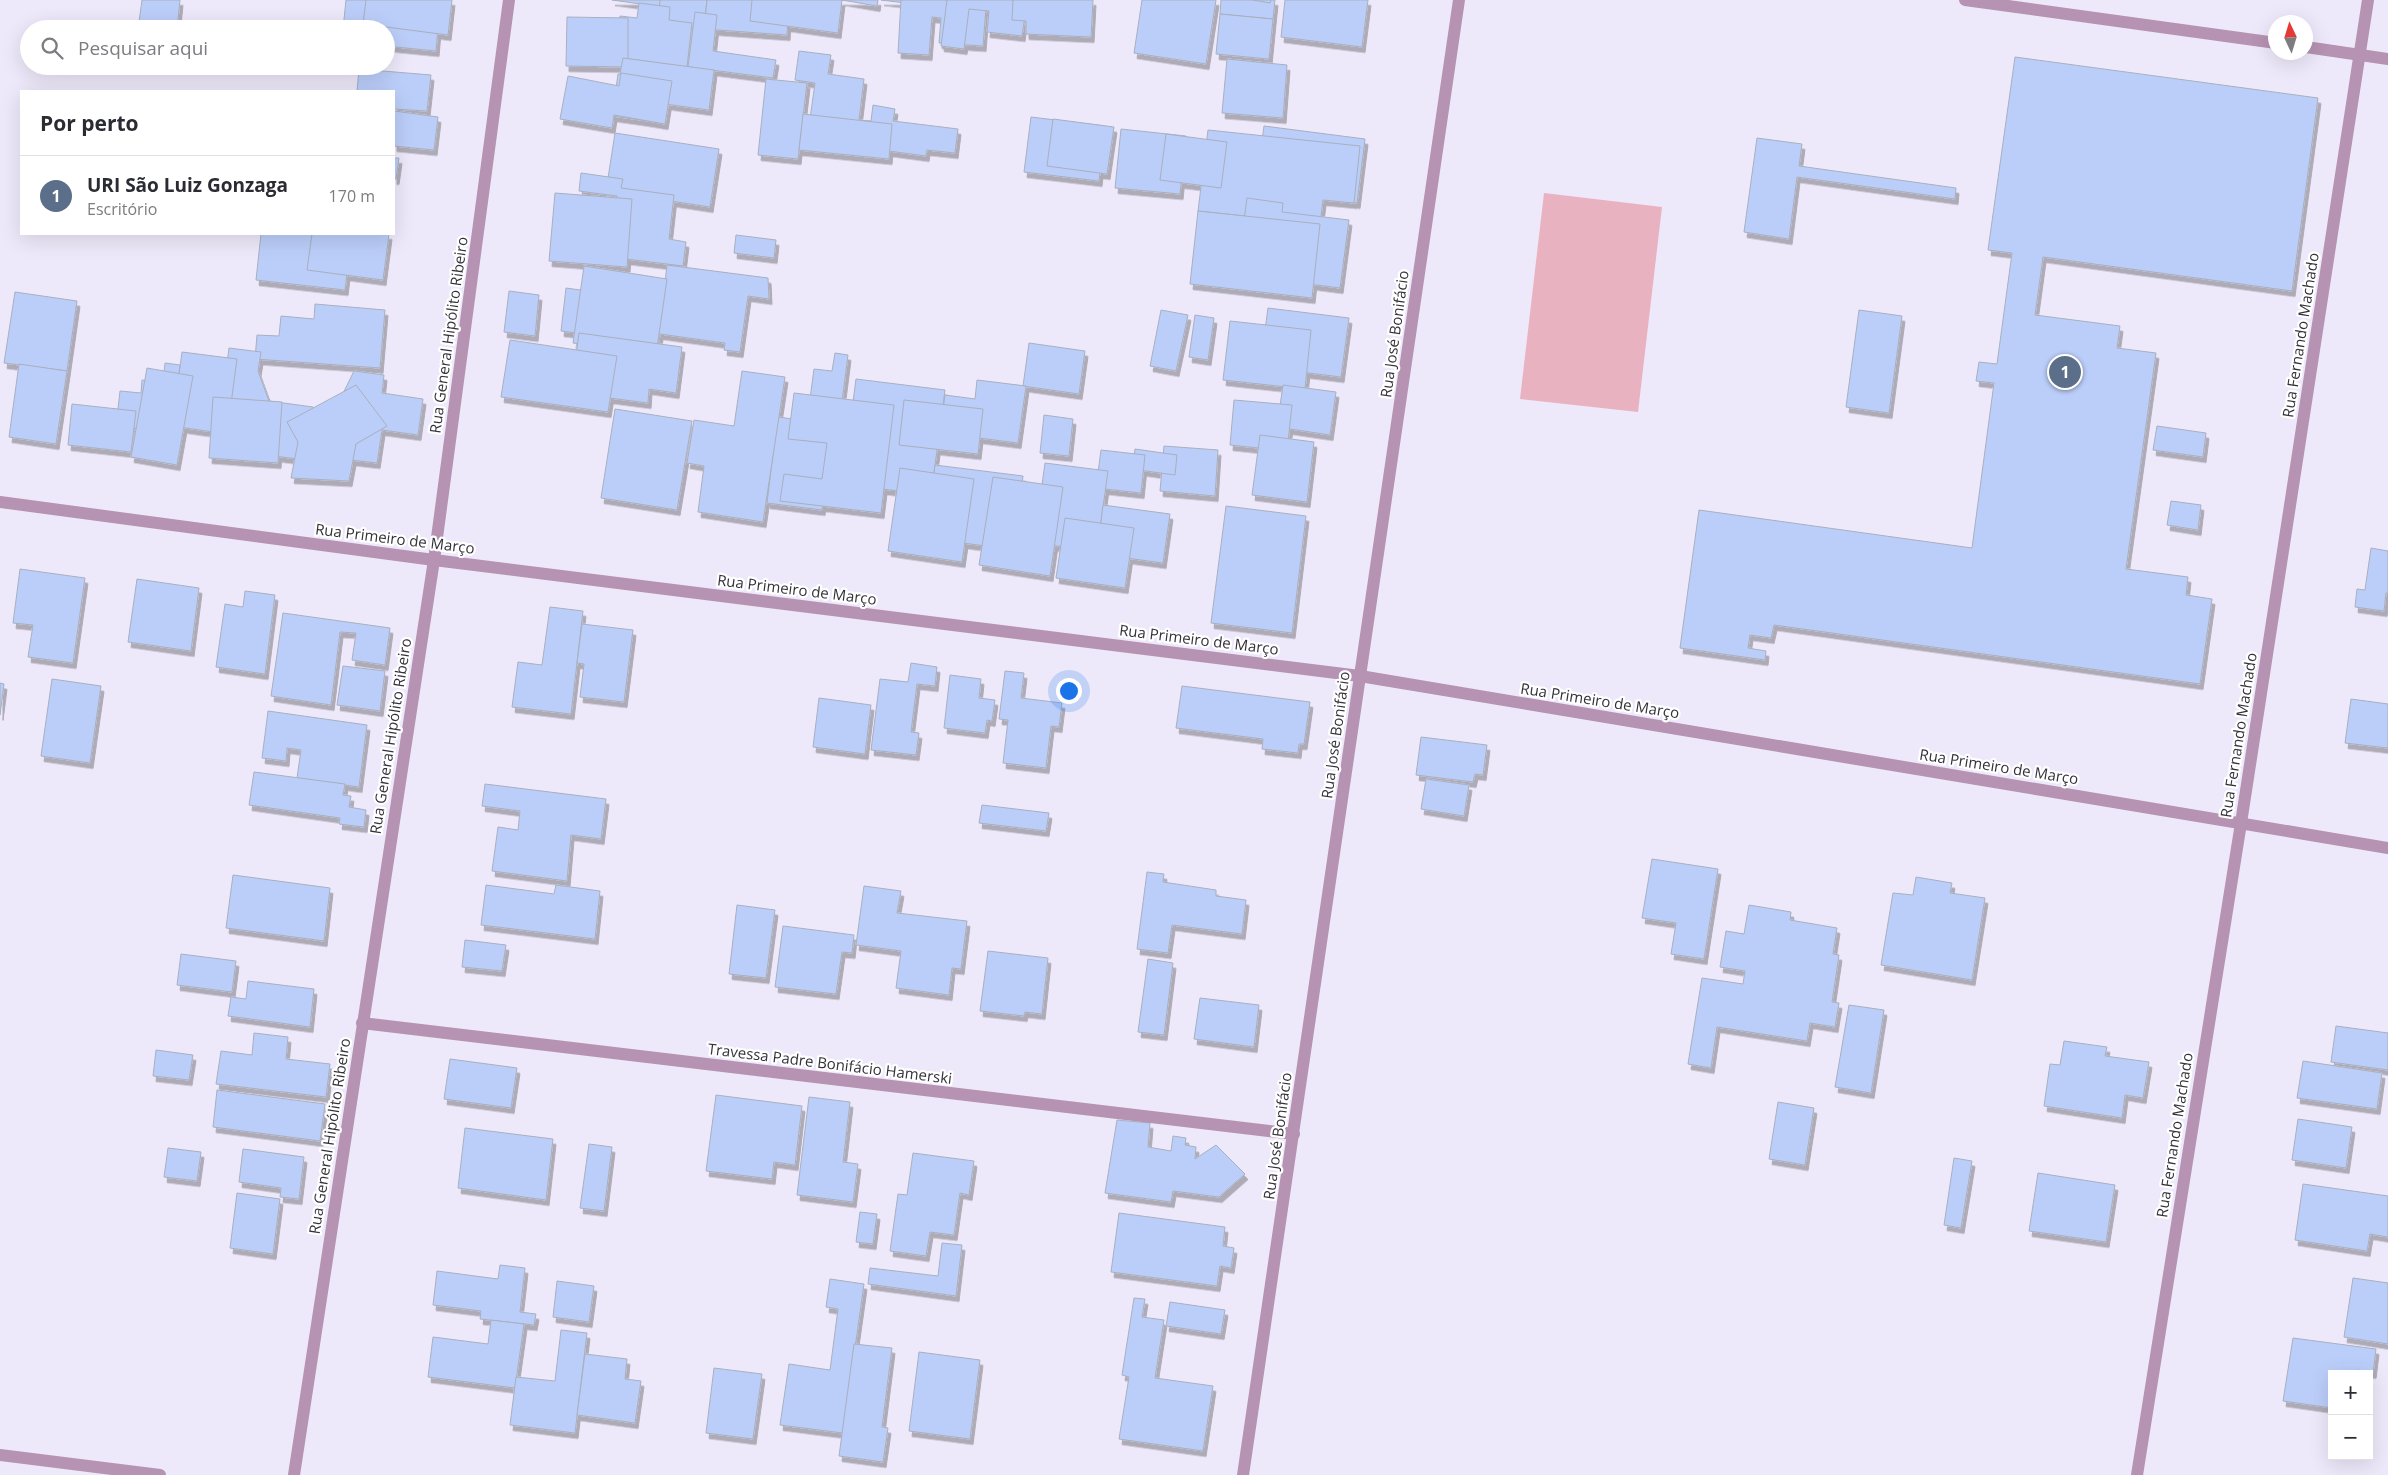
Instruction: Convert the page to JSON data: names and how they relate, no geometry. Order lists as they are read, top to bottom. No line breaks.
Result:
{"streets":{"street":["Rua José Bonifácio","Rua General Hipólito Ribeiro","Rua Fernando Machado","Rua Primeiro de Março","Travessa Padre Bonifácio Hamerski"]},"crossings":[["Rua José Bonifácio","Rua Primeiro de Março"],["Rua José Bonifácio","Travessa Padre Bonifácio Hamerski"],["Rua General Hipólito Ribeiro","Rua Primeiro de Março"],["Rua General Hipólito Ribeiro","Travessa Padre Bonifácio Hamerski"],["Rua Fernando Machado","Rua Primeiro de Março"]],"north":"top","page":{"search":"Pesquisar aqui","heading":"Por perto","list":[{"mark":"1","name":"URI São Luiz Gonzaga","note":"Escritório","value":"170 m"}],"pins":"1","map_buttons":["+","−"]}}
